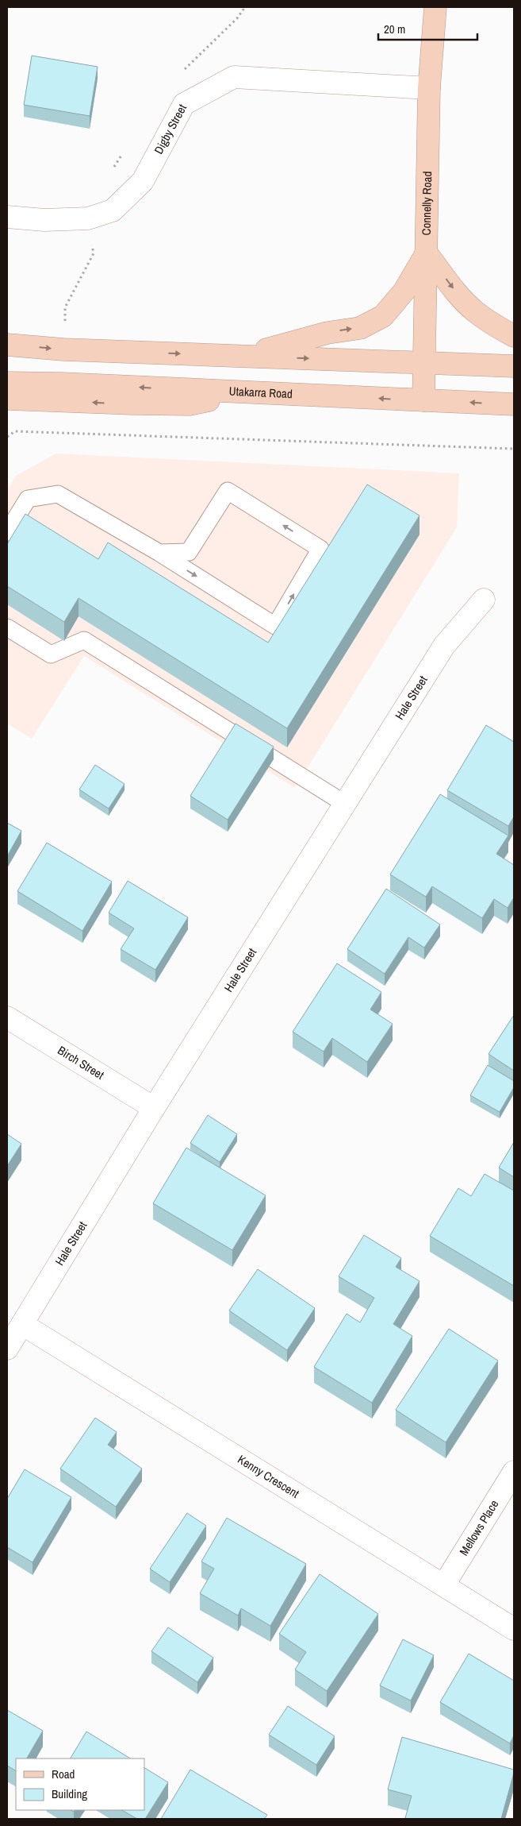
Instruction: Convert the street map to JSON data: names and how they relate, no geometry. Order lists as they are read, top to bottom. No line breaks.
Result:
{"streets":{"main road":["Connelly Road","Utakarra Road"],"street":["Digby Street","Hale Street","Birch Street","Kenny Crescent","Mellows Place"]},"crossings":[["Digby Street","Connelly Road"],["Connelly Road","Utakarra Road"],["Hale Street","Birch Street"],["Hale Street","Kenny Crescent"],["Kenny Crescent","Mellows Place"]],"legend":["Road","Building"],"scale_bar":"20 m"}
